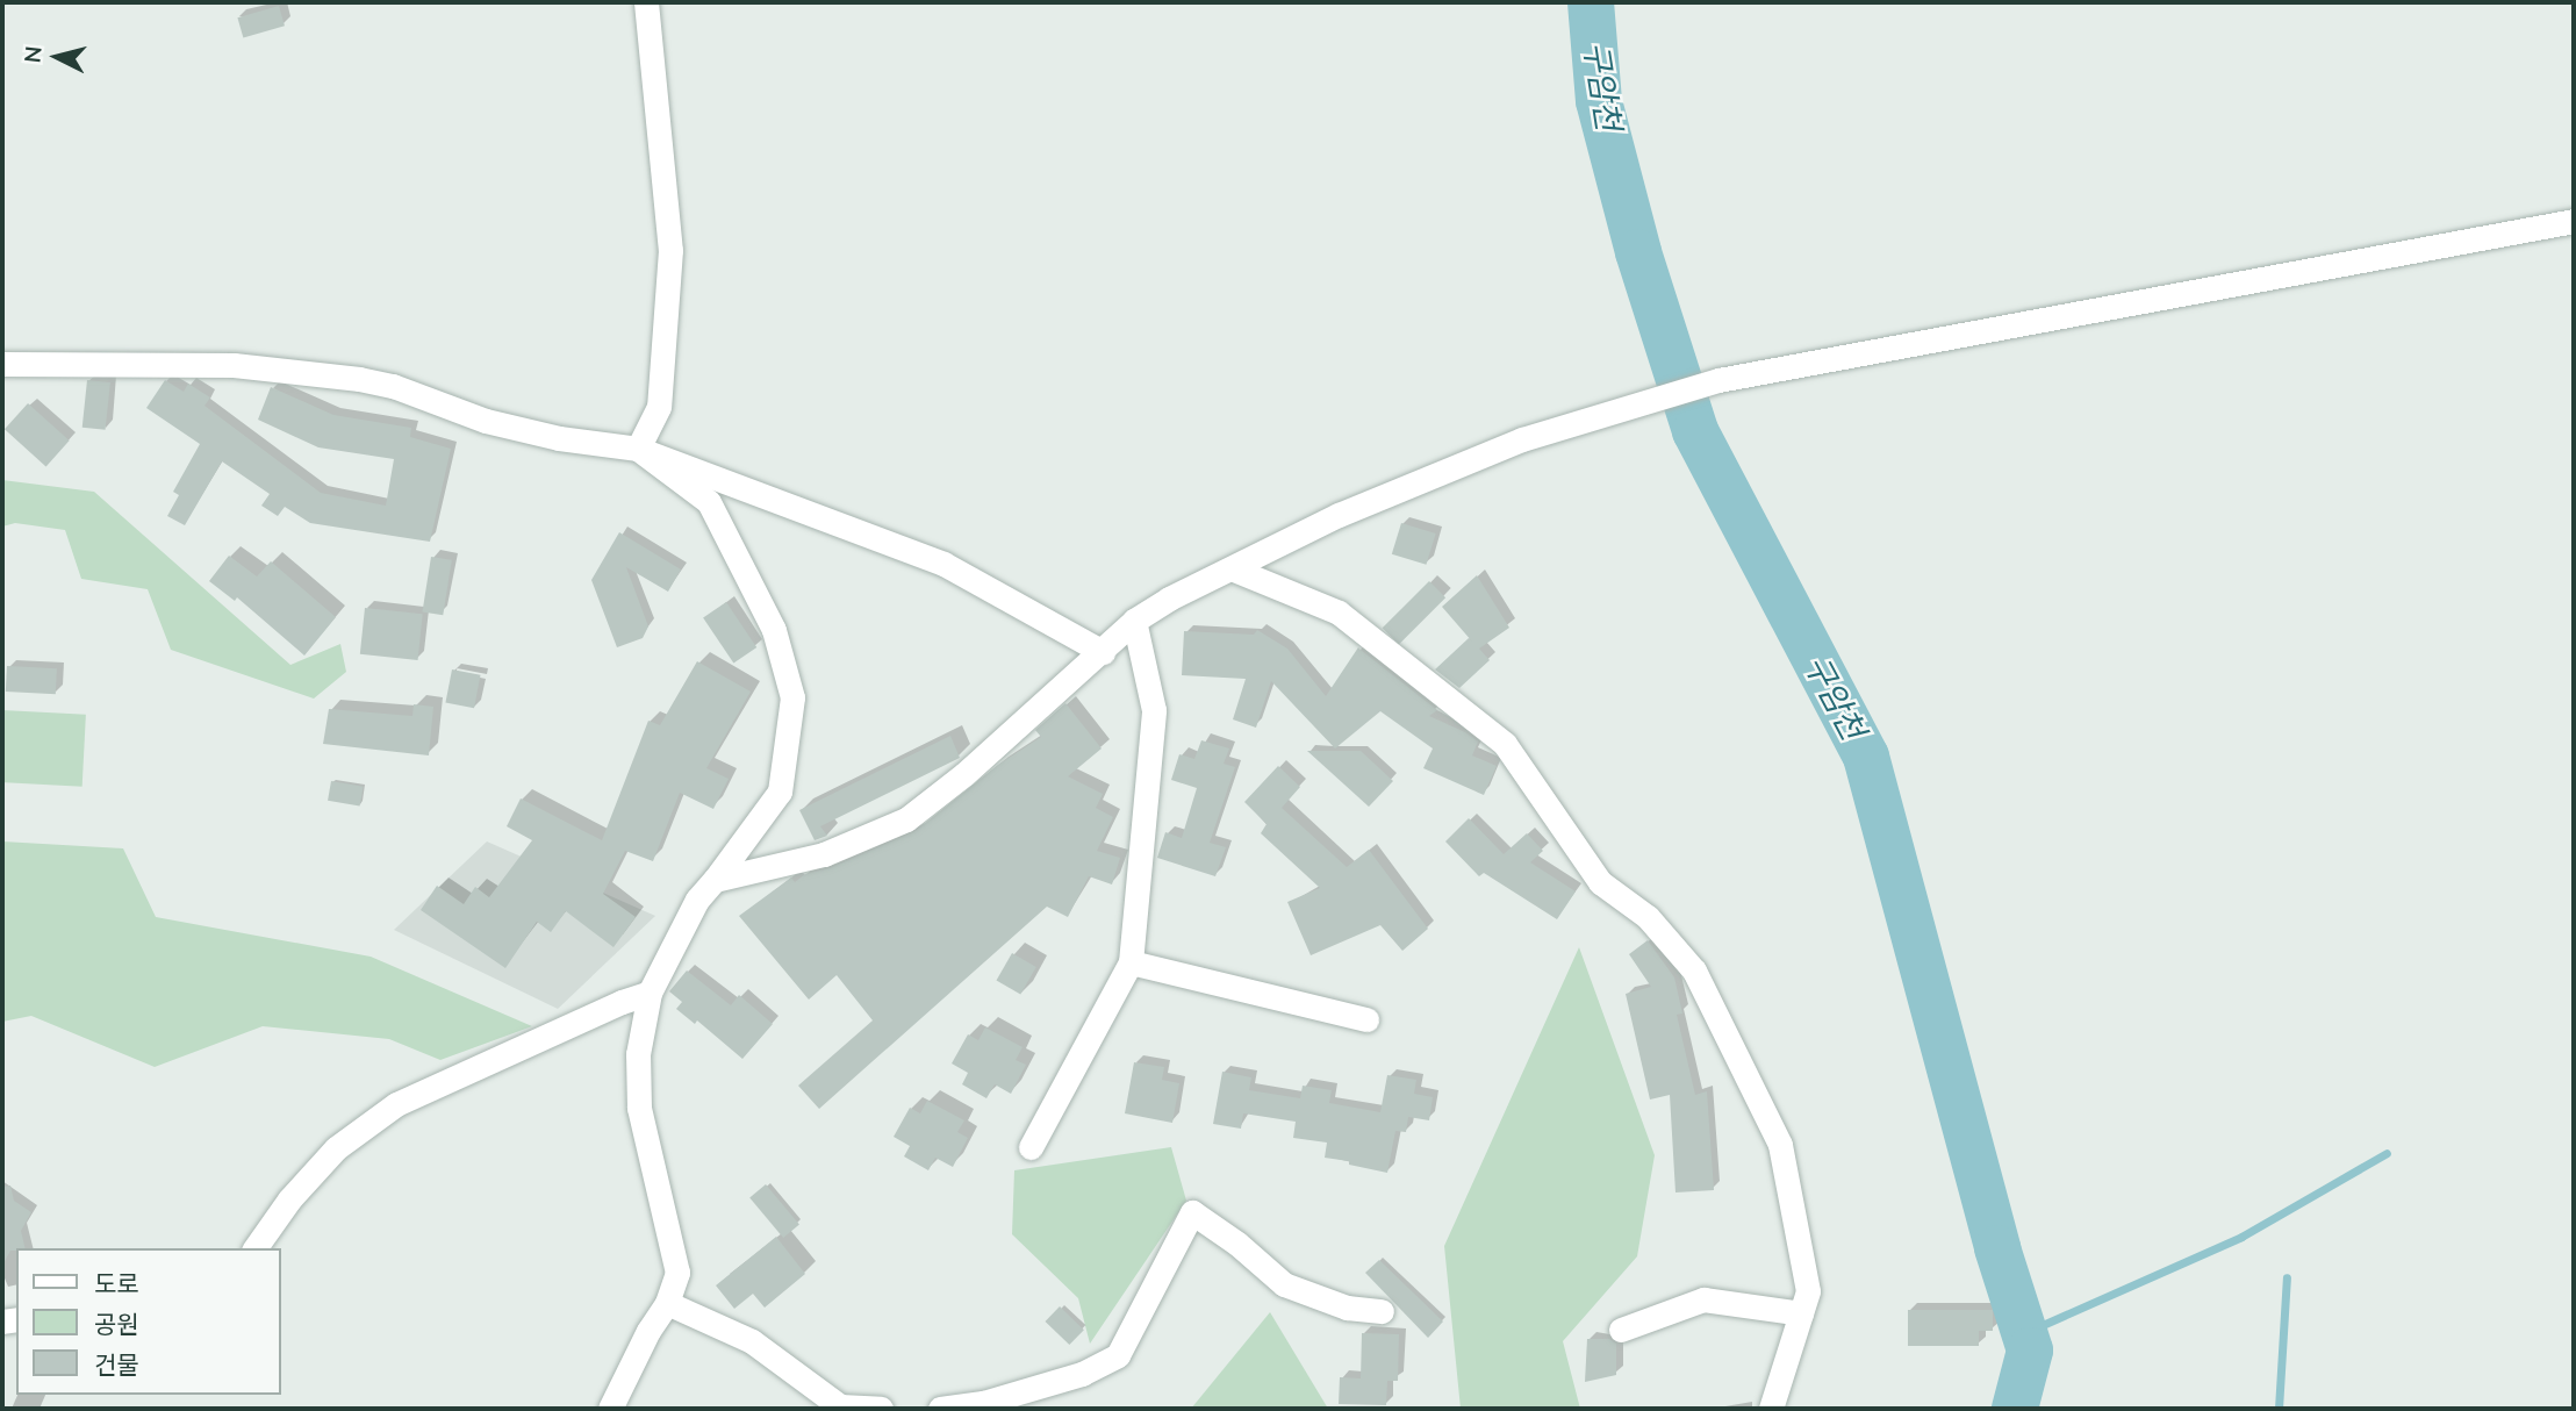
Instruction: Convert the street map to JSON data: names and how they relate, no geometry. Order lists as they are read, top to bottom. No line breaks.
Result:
{"water":["구암천"],"legend":["도로","공원","건물"],"north":"left"}
